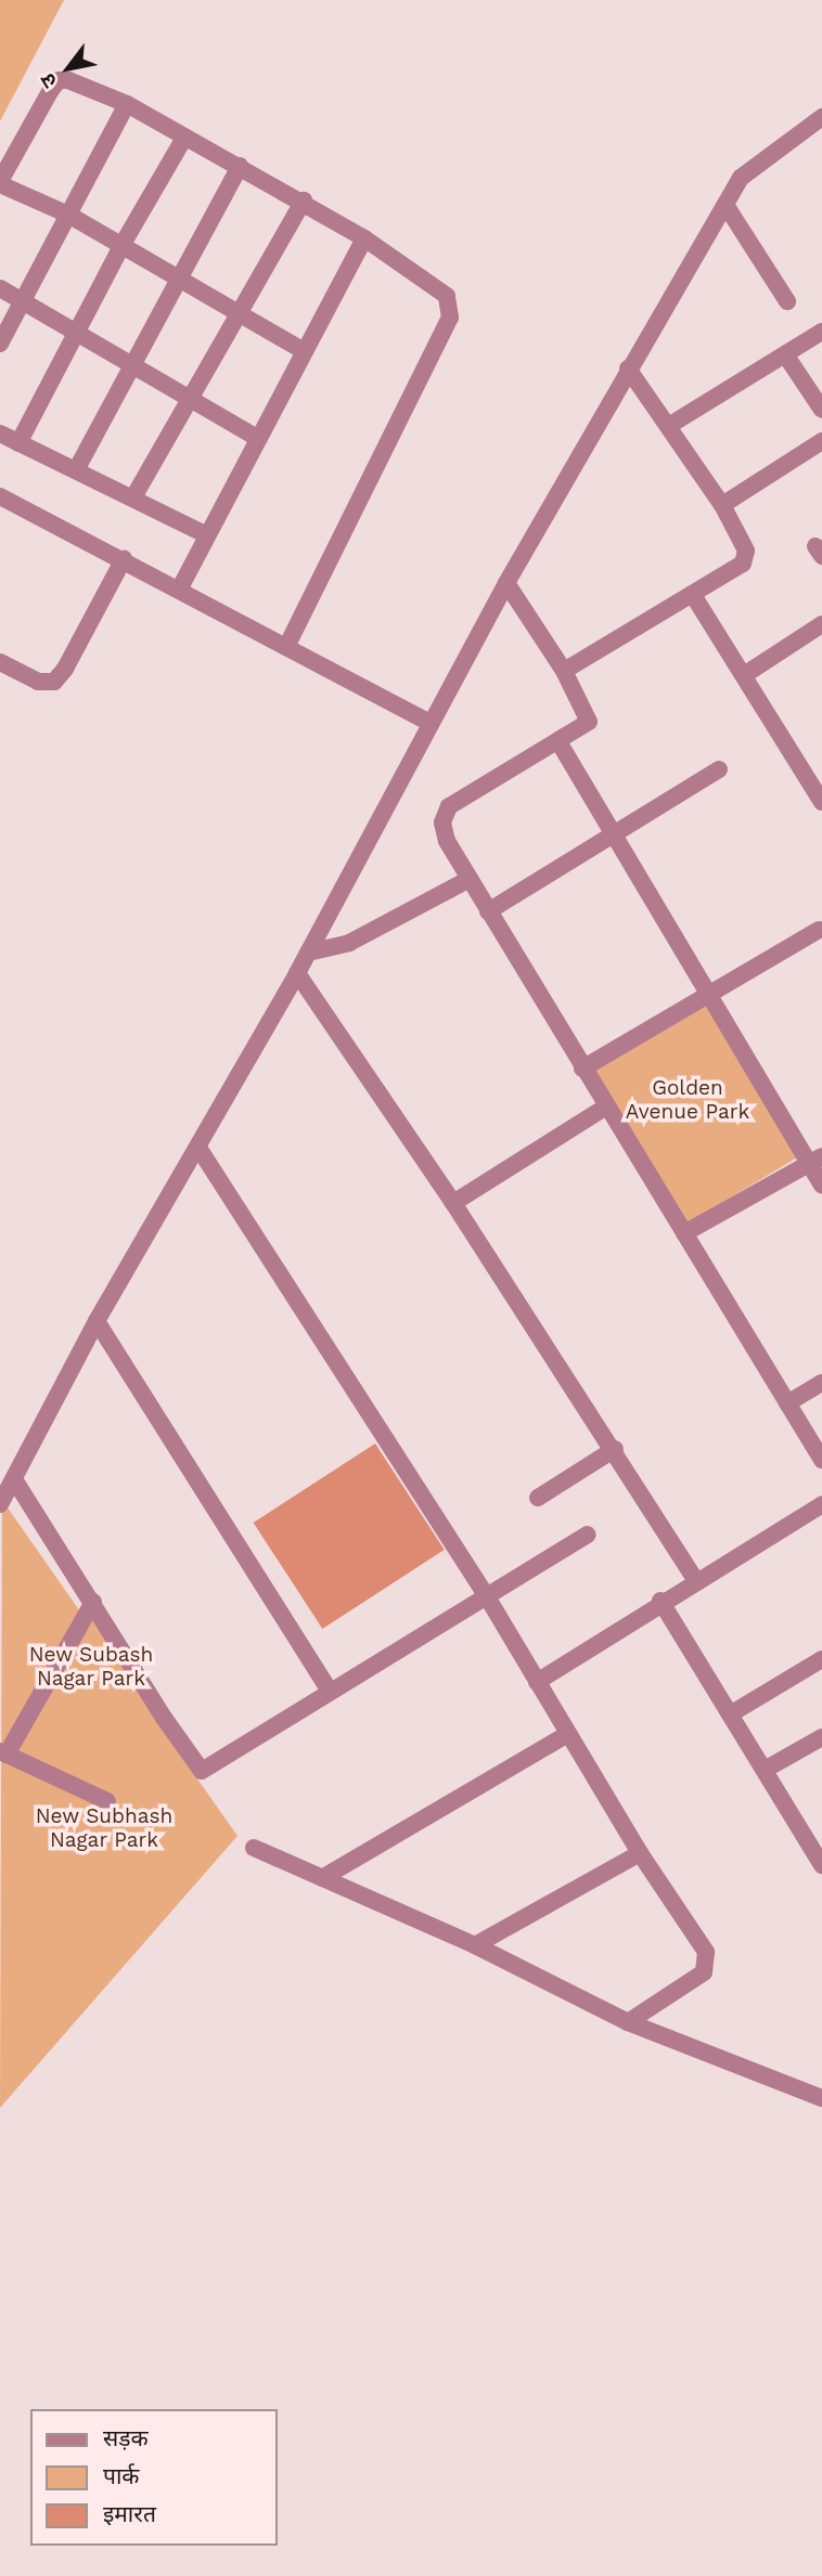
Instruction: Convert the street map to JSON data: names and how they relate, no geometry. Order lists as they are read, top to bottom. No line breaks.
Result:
{"parks":["Golden Avenue Park","New Subash Nagar Park","New Subhash Nagar Park"],"legend":["सड़क","पार्क","इमारत"],"north":"bottom left"}
